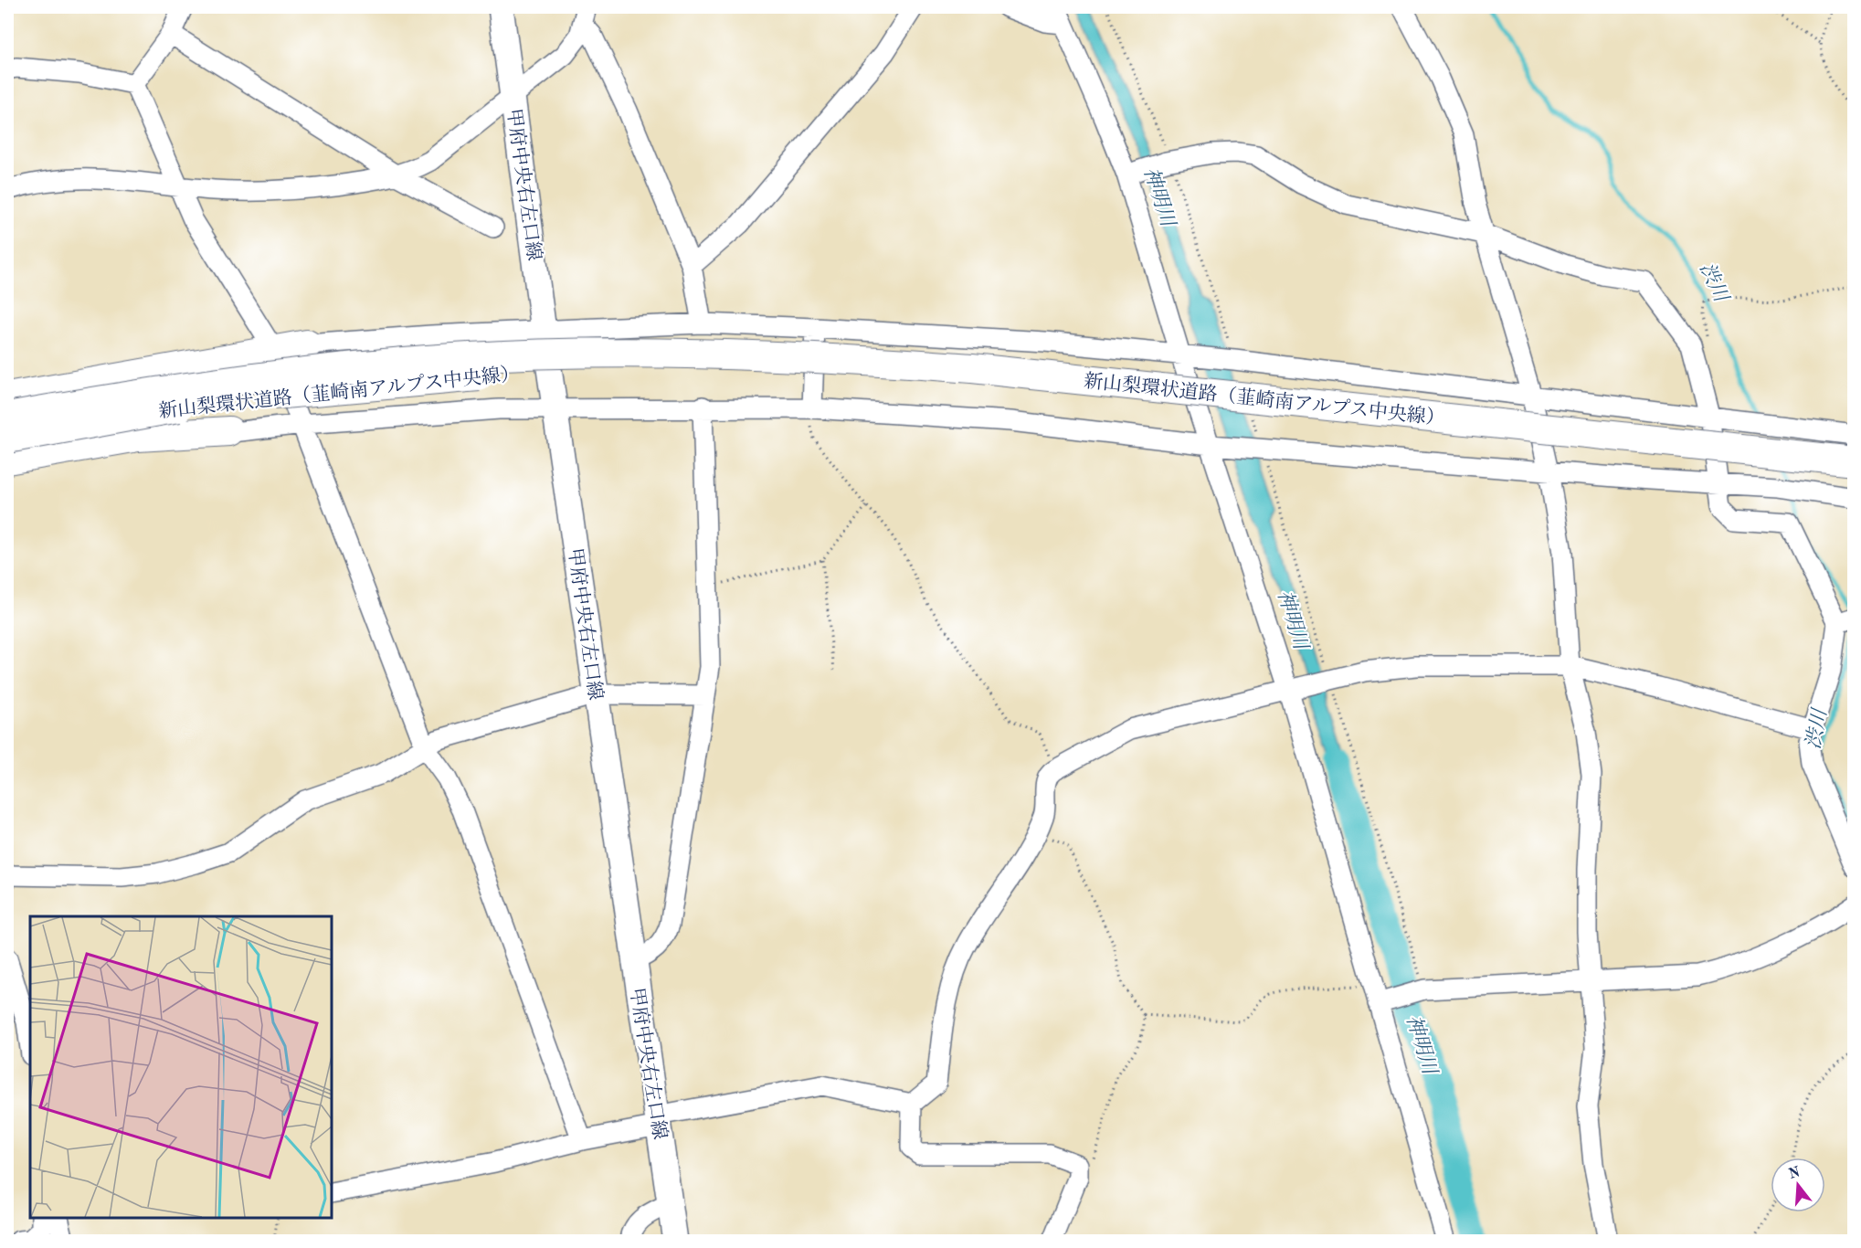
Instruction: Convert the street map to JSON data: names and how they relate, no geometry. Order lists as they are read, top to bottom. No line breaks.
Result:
{"streets":{"highway":["新山梨環状道路（韮崎南アルプス中央線）"],"main road":["甲府中央右左口線"]},"water":["神明川","渋川"],"north":"top"}
